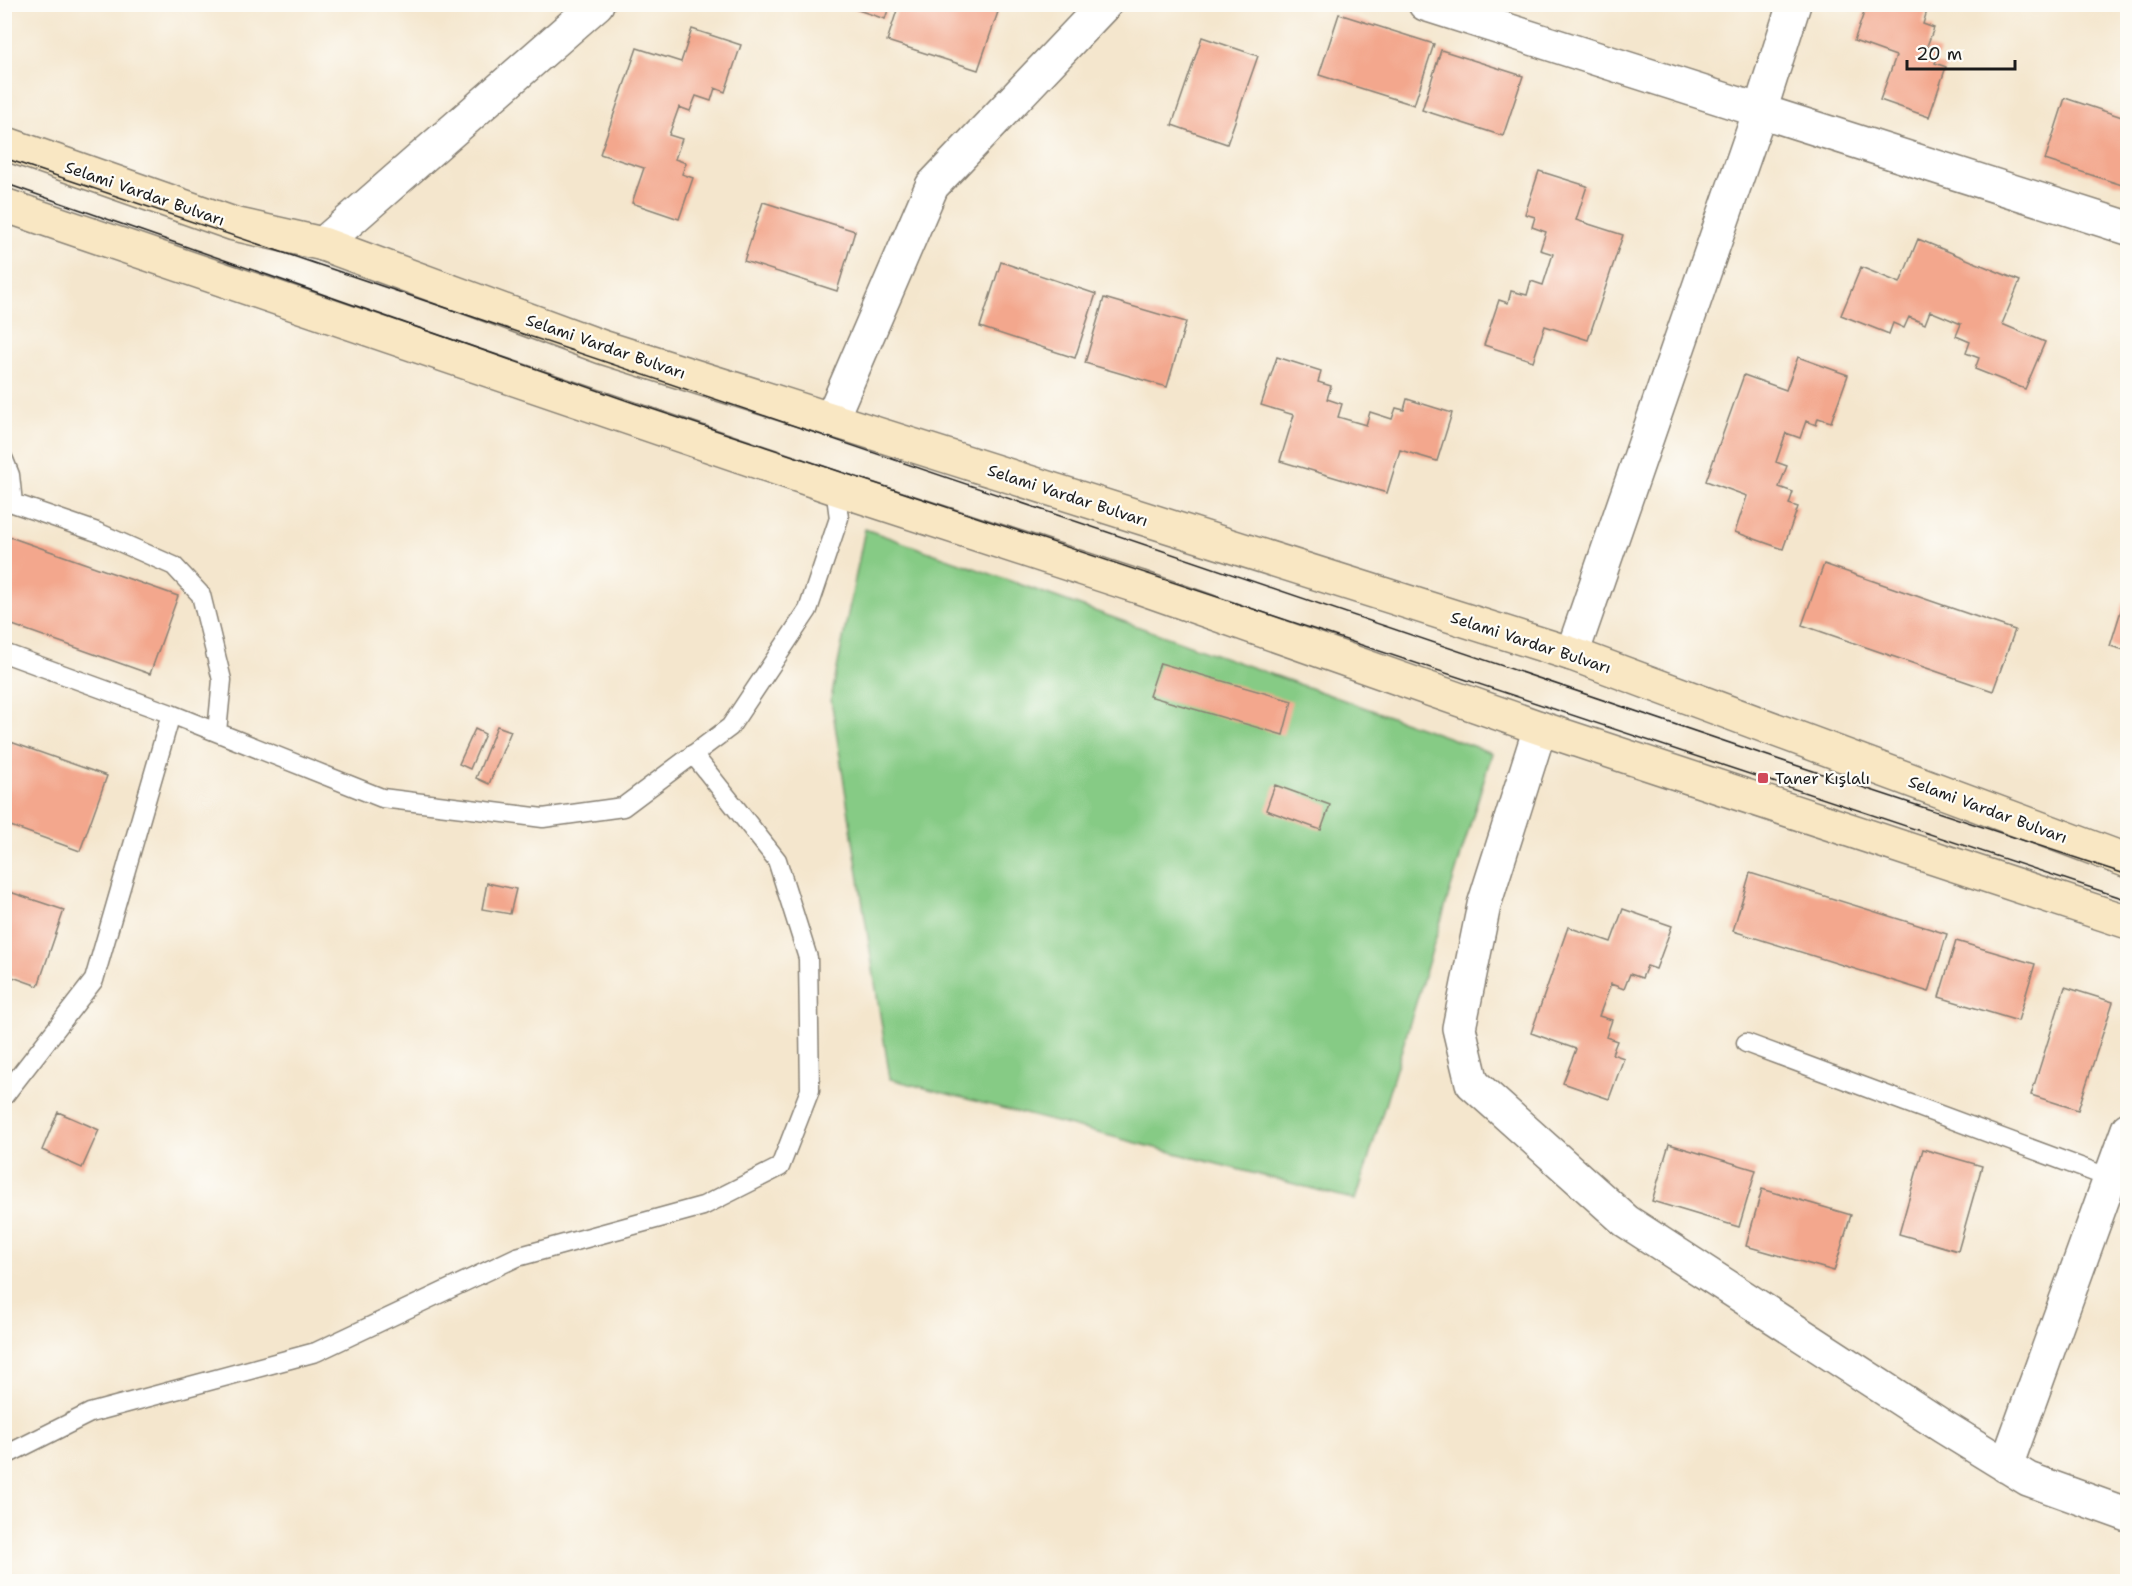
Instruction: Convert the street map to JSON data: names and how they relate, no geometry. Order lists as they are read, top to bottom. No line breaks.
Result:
{"streets":{"main road":["Selami Vardar Bulvarı"]},"places":{"transit":["Taner Kışlalı"]},"scale_bar":"20 m"}
